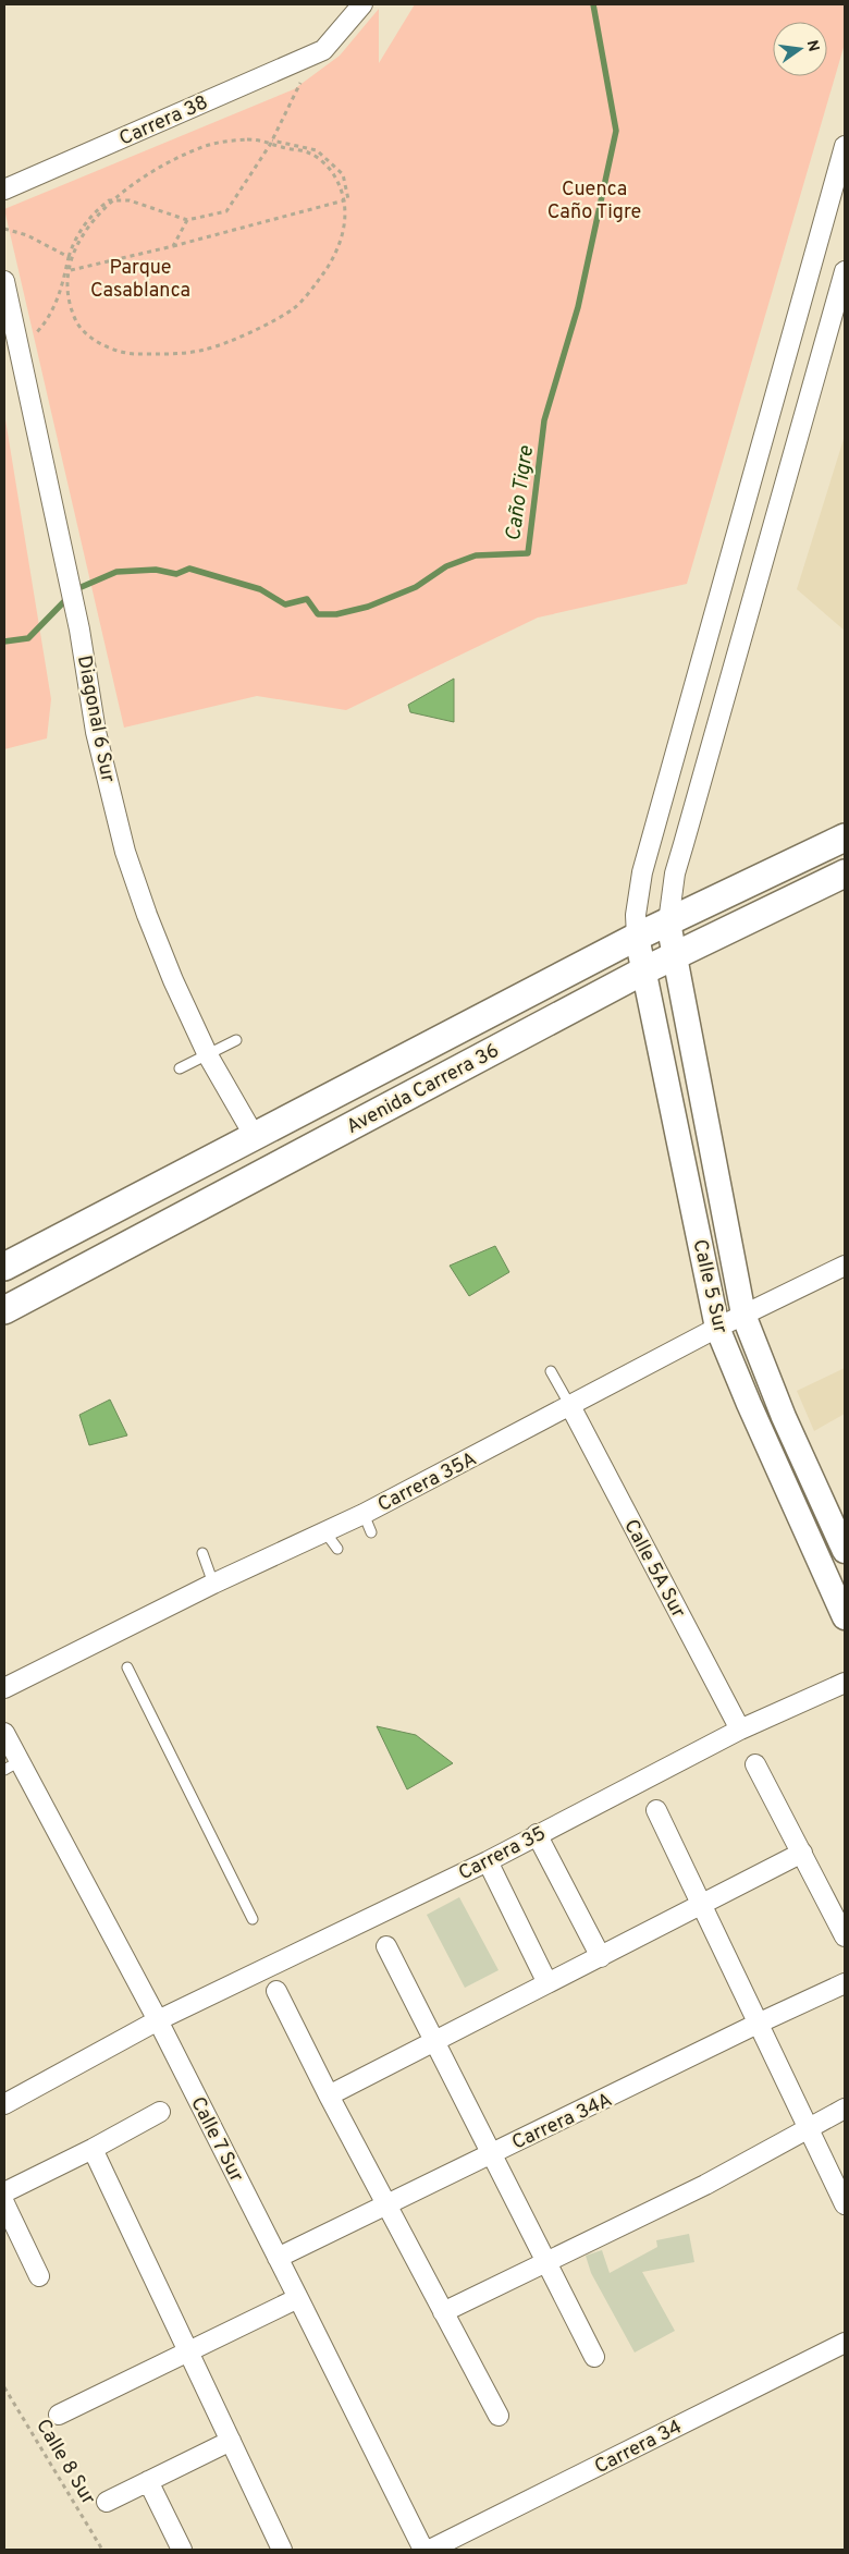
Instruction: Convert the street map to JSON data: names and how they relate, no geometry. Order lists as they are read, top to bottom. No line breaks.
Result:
{"streets":{"main road":["Avenida Carrera 36"],"street":["Carrera 38","Diagonal 6 Sur","Calle 5 Sur","Carrera 35A","Calle 5A Sur","Carrera 35","Carrera 34A","Calle 7 Sur","Carrera 34"],"path":["Calle 8 Sur"]},"crossings":[["Diagonal 6 Sur","Avenida Carrera 36"],["Avenida Carrera 36","Calle 5 Sur"],["Calle 5 Sur","Carrera 35A"],["Carrera 35A","Calle 5A Sur"],["Calle 5A Sur","Carrera 35"],["Carrera 35","Calle 7 Sur"],["Carrera 34A","Calle 7 Sur"]],"water":["Caño Tigre"],"parks":["Cuenca Caño Tigre","Parque Casablanca"],"north":"right"}
